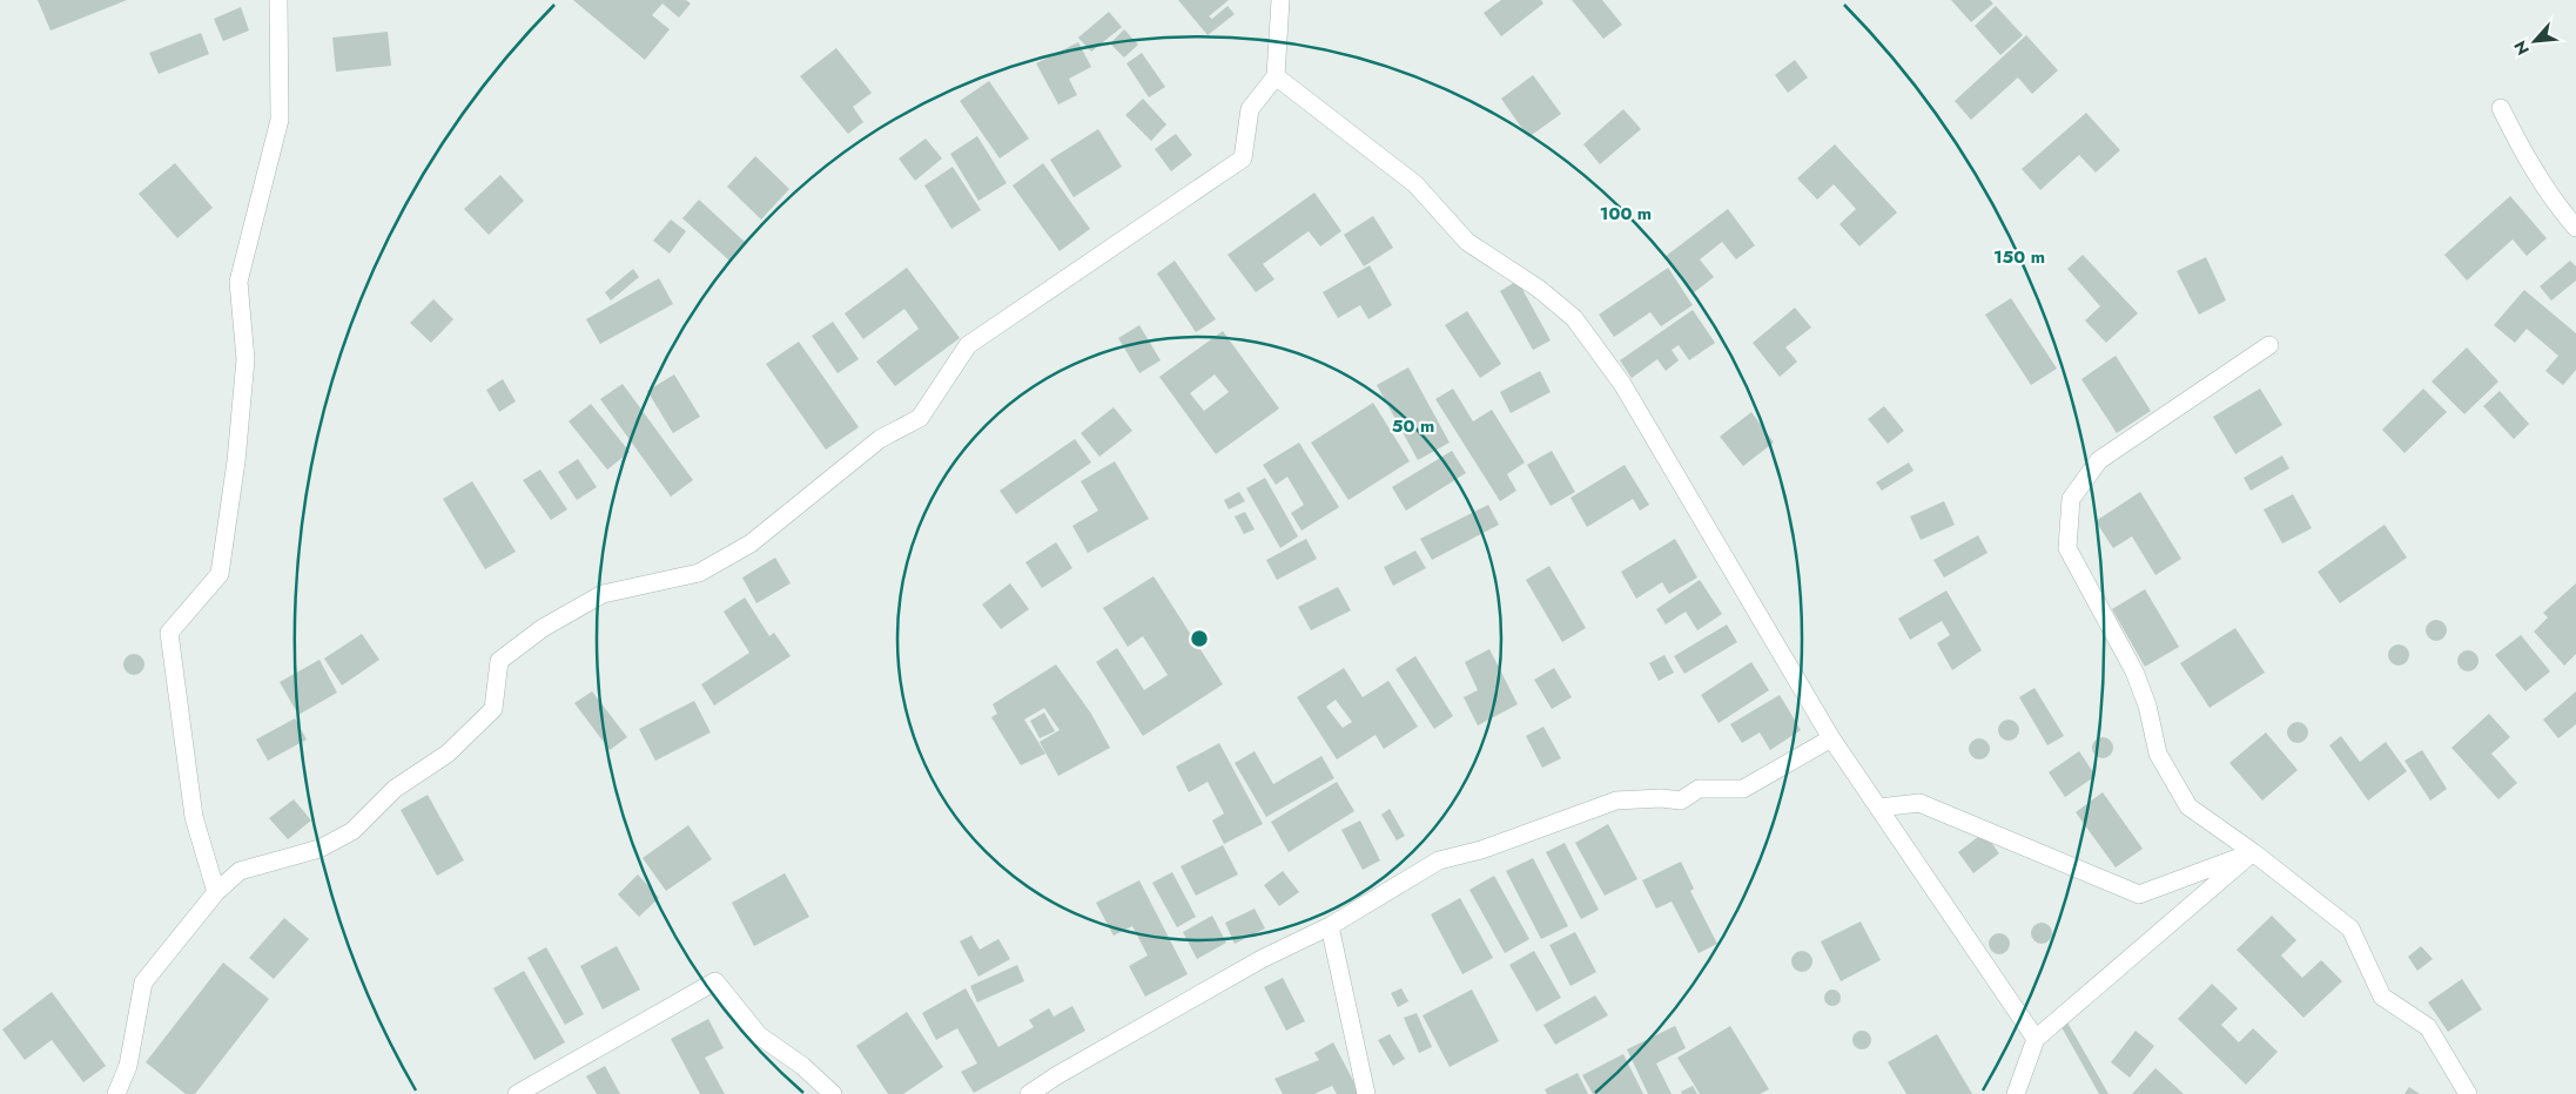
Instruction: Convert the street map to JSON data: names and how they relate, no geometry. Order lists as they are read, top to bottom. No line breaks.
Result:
{"north":"bottom left","rings":["100 m","150 m","50 m"]}
